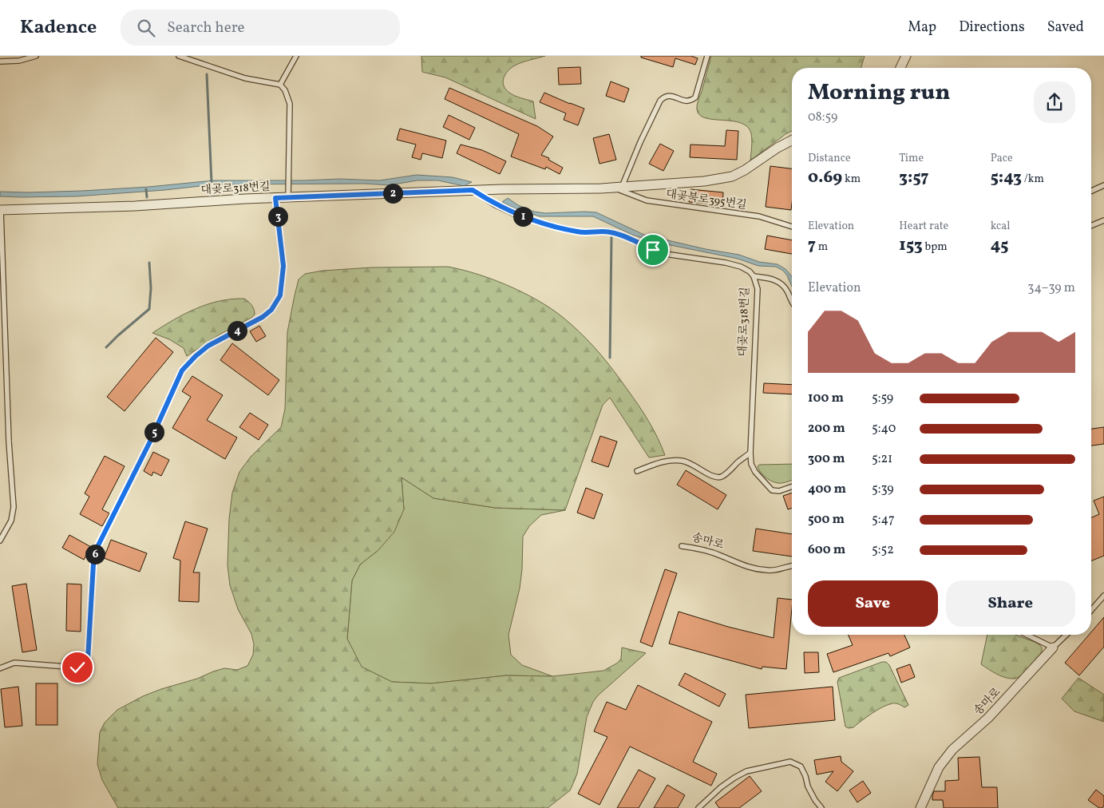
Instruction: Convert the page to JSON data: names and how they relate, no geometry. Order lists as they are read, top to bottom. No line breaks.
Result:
{"streets":{"street":["대곶로318번길","송마로"],"lane":["대곶북로395번길"]},"crossings":[["대곶로318번길","대곶북로395번길"]],"page":{"header":"Kadence","search":"Search here","nav":["Map","Directions","Saved"],"heading":["Morning run","08:59"],"stats":[["Distance","0.69 km"],["Time","3:57"],["Pace","5:43 /km"],["Elevation","7 m"],["Heart rate","153 bpm"],["kcal","45"]],"pins":["2","1","3","4","5","6"],"chart":["Elevation","34–39 m"],"list":[{"name":"100 m","note":"5:59"},{"name":"200 m","note":"5:40"},{"name":"300 m","note":"5:21"},{"name":"400 m","note":"5:39"},{"name":"500 m","note":"5:47"},{"name":"600 m","note":"5:52"}],"buttons":["Save","Share"]}}
